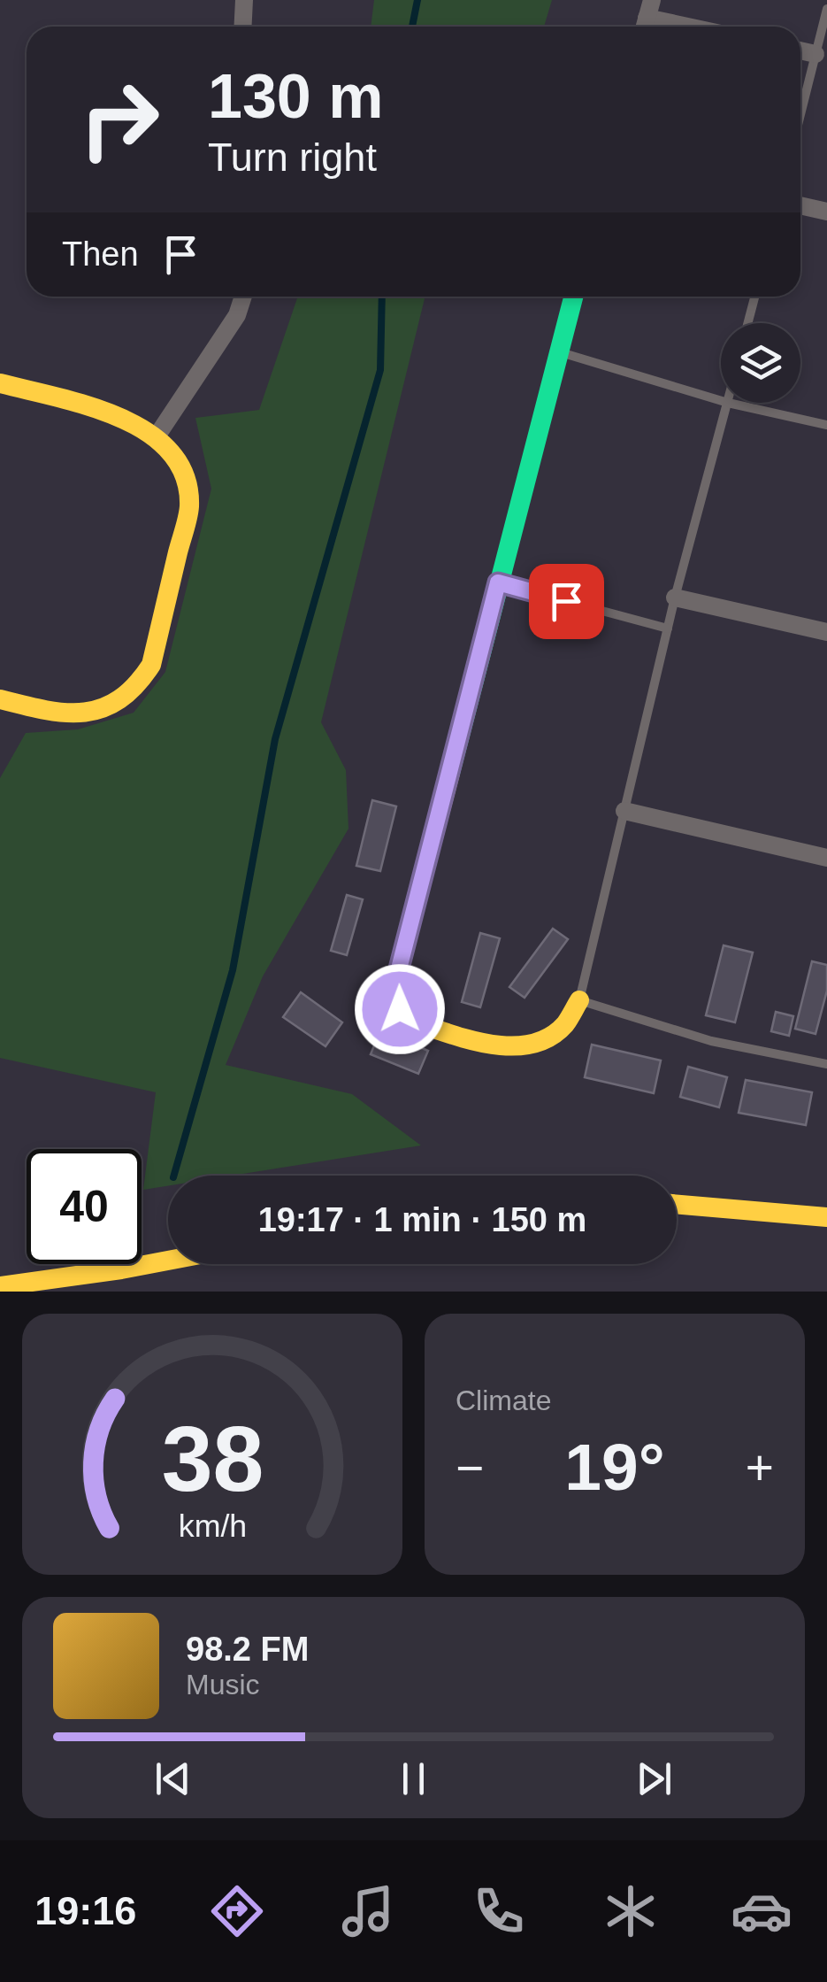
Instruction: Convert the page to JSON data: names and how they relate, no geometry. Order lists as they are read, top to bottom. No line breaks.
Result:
{"page":{"turn":["130 m","Turn right"],"then":"Then","limit":"40","trip":"19:17 · 1 min · 150 m","tile":"Climate","heat":["−","19°","+"],"song":["98.2 FM","Music"],"tabs":"19:16","gauge":["38","km/h"]}}
